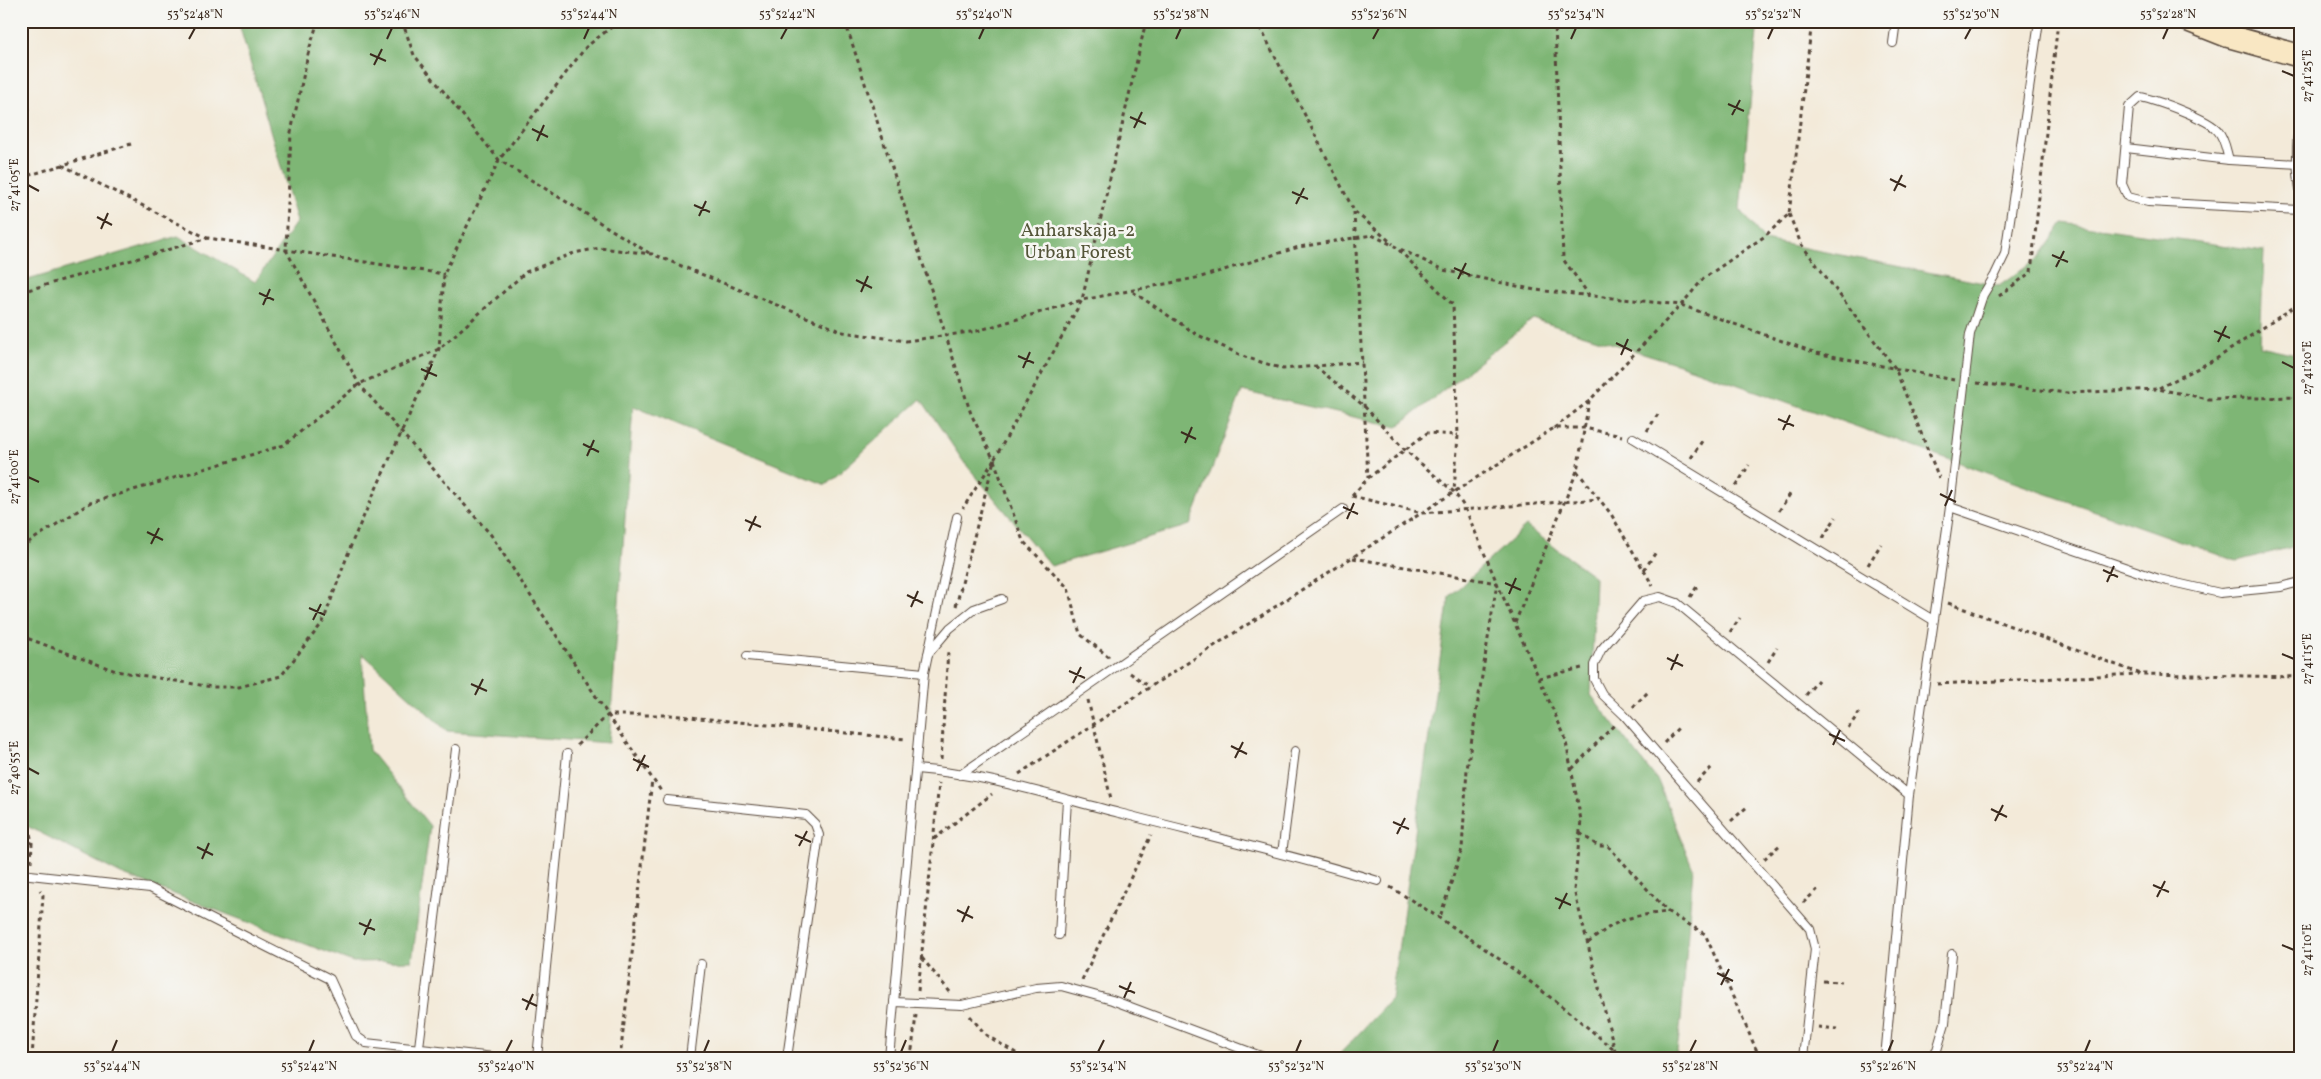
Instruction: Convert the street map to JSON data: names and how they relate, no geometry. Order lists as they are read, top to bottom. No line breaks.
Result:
{"parks":["Anharskaja-2 Urban Forest"],"coordinates":["53°52'48\"N","53°52'46\"N","53°52'44\"N","53°52'42\"N","53°52'40\"N","53°52'38\"N","53°52'36\"N","53°52'34\"N","53°52'32\"N","53°52'30\"N","53°52'28\"N","27°41'25\"E","27°41'05\"E","27°41'20\"E","27°41'00\"E","27°41'15\"E","27°40'55\"E","27°41'10\"E","53°52'26\"N","53°52'24\"N"]}
